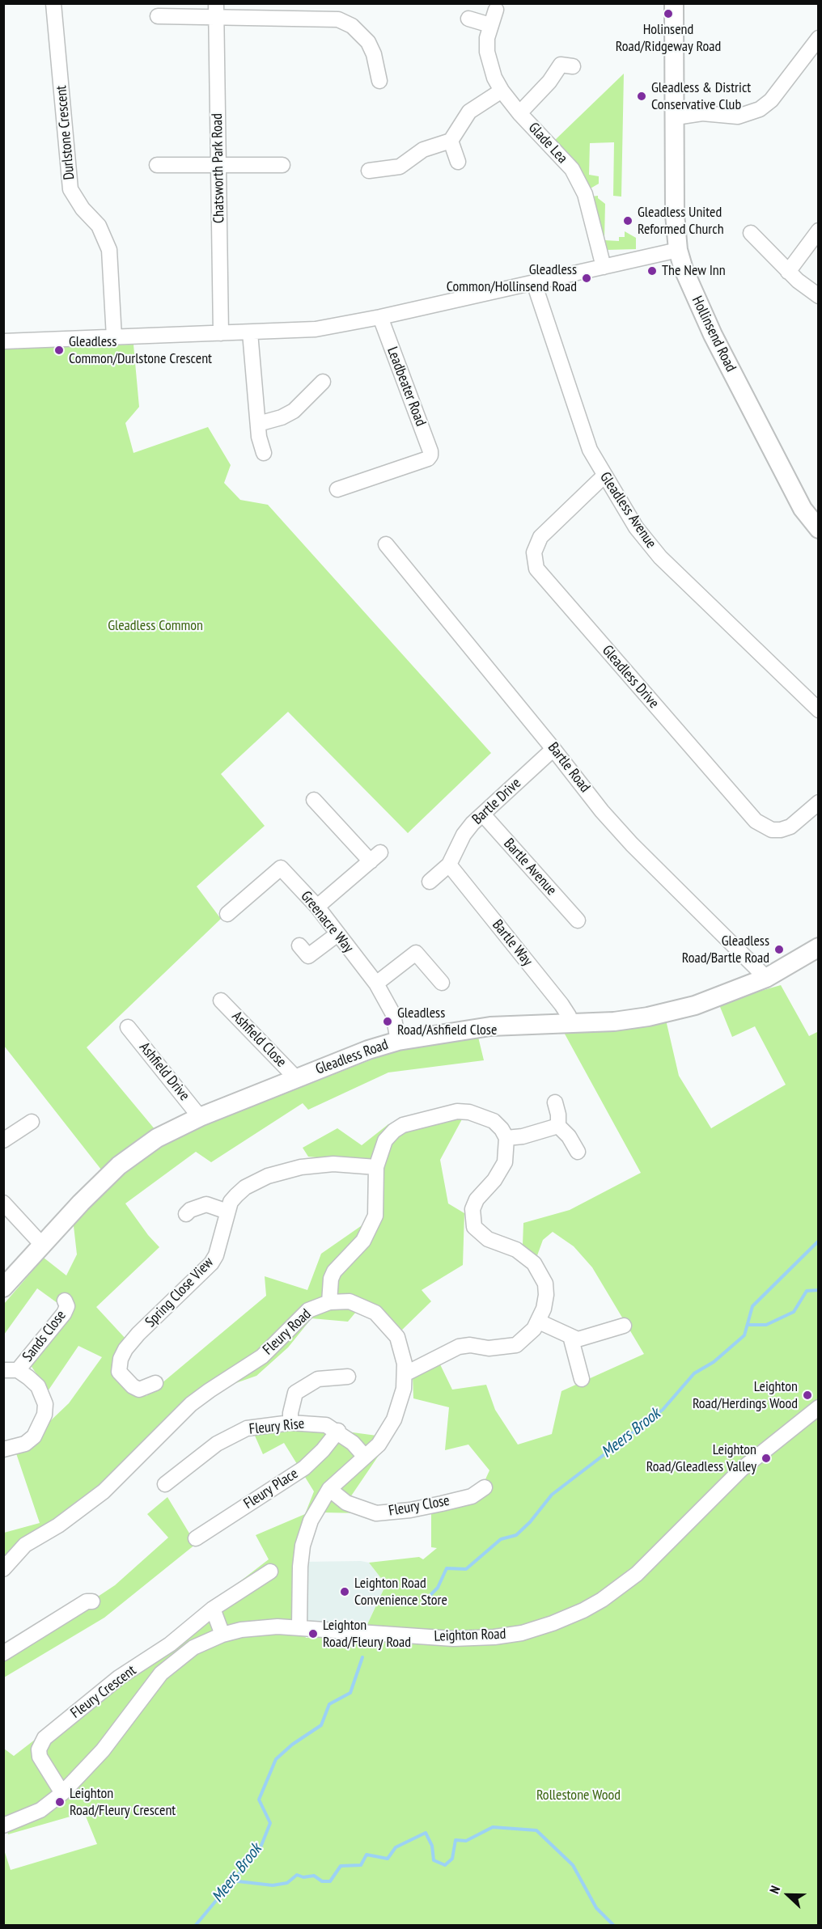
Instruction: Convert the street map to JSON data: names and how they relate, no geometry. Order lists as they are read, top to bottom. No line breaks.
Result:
{"streets":{"main road":["Hollinsend Road","Gleadless Road"],"street":["Durlstone Crescent","Glade Lea","Chatsworth Park Road","Leadbeater Road","Gleadless Avenue","Gleadless Drive","Bartle Road","Bartle Drive","Bartle Avenue","Greenacre Way","Bartle Way","Ashfield Close","Ashfield Drive","Spring Close View","Fleury Road","Sands Close","Fleury Rise","Fleury Place","Fleury Close","Leighton Road","Fleury Crescent"]},"crossings":[["Gleadless Avenue","Gleadless Drive"],["Bartle Road","Bartle Drive"],["Bartle Road","Gleadless Road"],["Bartle Drive","Bartle Avenue"],["Bartle Drive","Bartle Way"],["Greenacre Way","Gleadless Road"],["Bartle Way","Gleadless Road"],["Ashfield Close","Gleadless Road"],["Gleadless Road","Ashfield Drive"],["Fleury Road","Fleury Rise"],["Fleury Road","Fleury Close"],["Fleury Road","Leighton Road"],["Fleury Rise","Fleury Place"],["Leighton Road","Fleury Crescent"]],"water":["Meers Brook"],"parks":["Gleadless Common","Rollestone Wood"],"places":["Holinsend Road/Ridgeway Road","Gleadless & District Conservative Club","Gleadless United Reformed Church","The New Inn","Gleadless Common/Hollinsend Road","Gleadless Common/Durlstone Crescent","Gleadless Road/Bartle Road","Gleadless Road/Ashfield Close","Leighton Road/Herdings Wood","Leighton Road/Gleadless Valley","Leighton Road Convenience Store","Leighton Road/Fleury Road","Leighton Road/Fleury Crescent"],"north":"left"}
